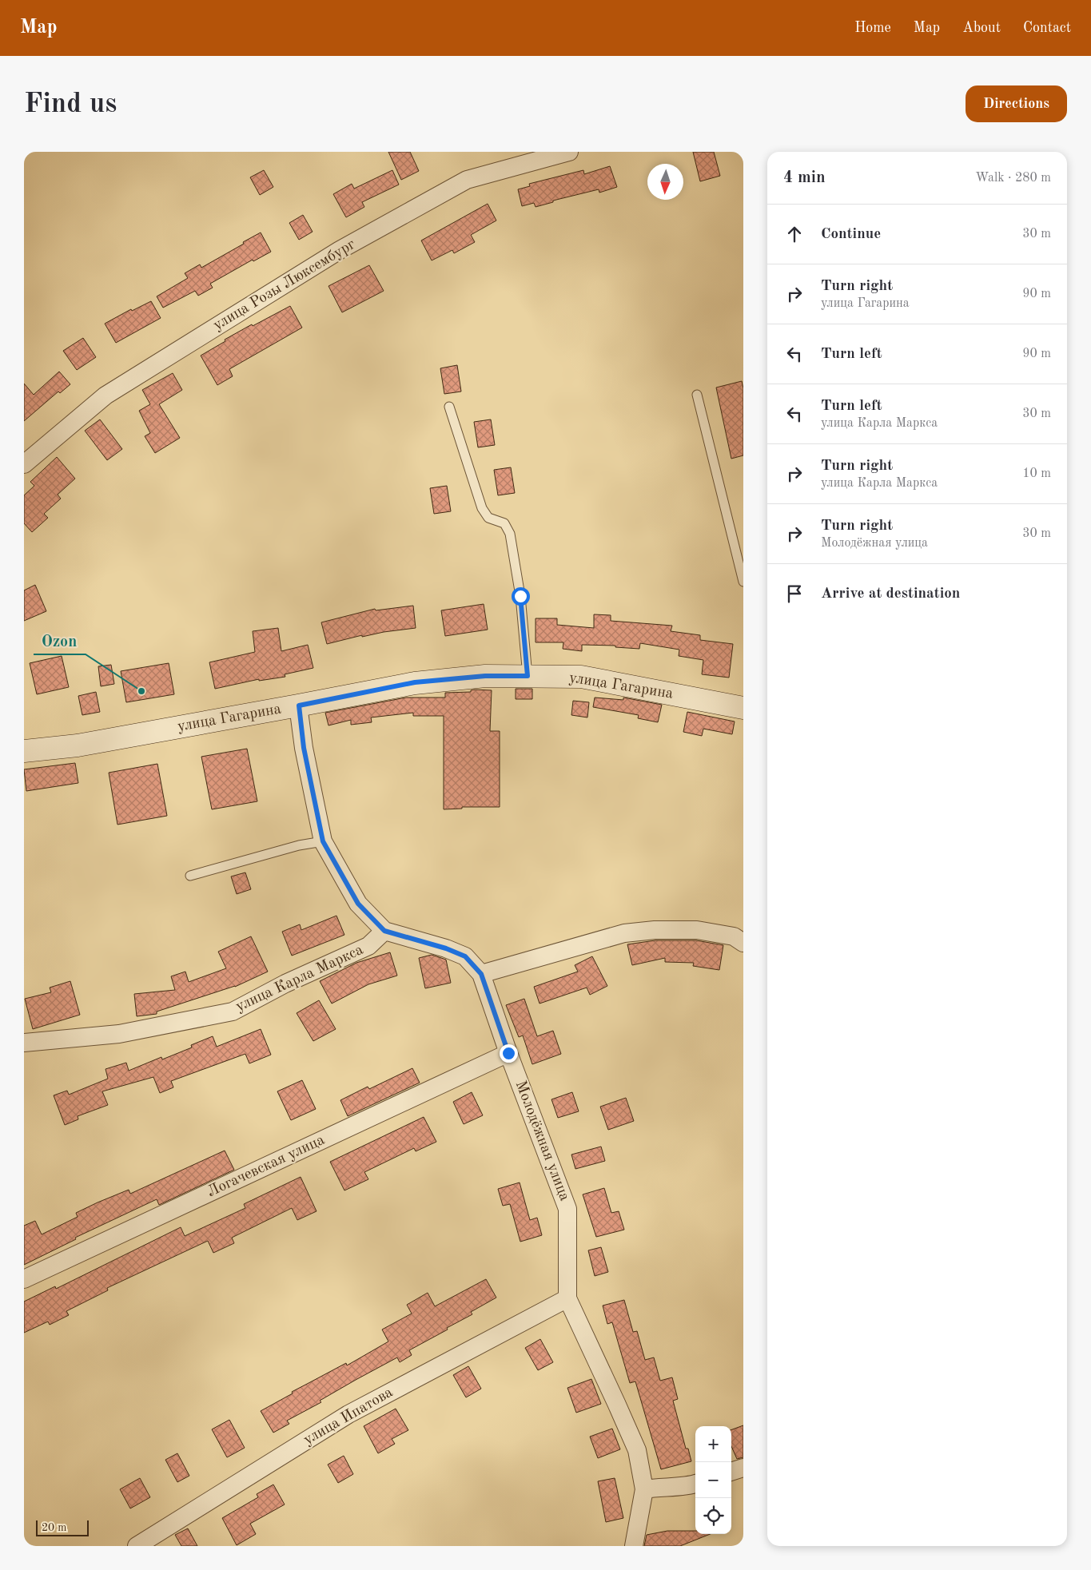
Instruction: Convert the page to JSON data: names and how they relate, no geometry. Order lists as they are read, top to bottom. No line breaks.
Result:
{"streets":{"main road":["улица Гагарина"],"street":["улица Розы Люксембург","улица Карла Маркса","Молодёжная улица","Логачевская улица","улица Ипатова"]},"crossings":[["Молодёжная улица","Логачевская улица"],["Молодёжная улица","улица Ипатова"]],"places":["Ozon"],"scale_bar":"20 m","north":"bottom","page":{"header":"Map","nav":["Home","Map","About","Contact"],"buttons":"Directions","title":"Find us","heading":["4 min","Walk · 280 m"],"list":[["Continue","30 m"],["Turn right","улица Гагарина","90 m"],["Turn left","90 m"],["Turn left","улица Карла Маркса","30 m"],["Turn right","улица Карла Маркса","10 m"],["Turn right","Молодёжная улица","30 m"],"Arrive at destination"],"map_buttons":["+","−"],"scale":"20 m"}}
